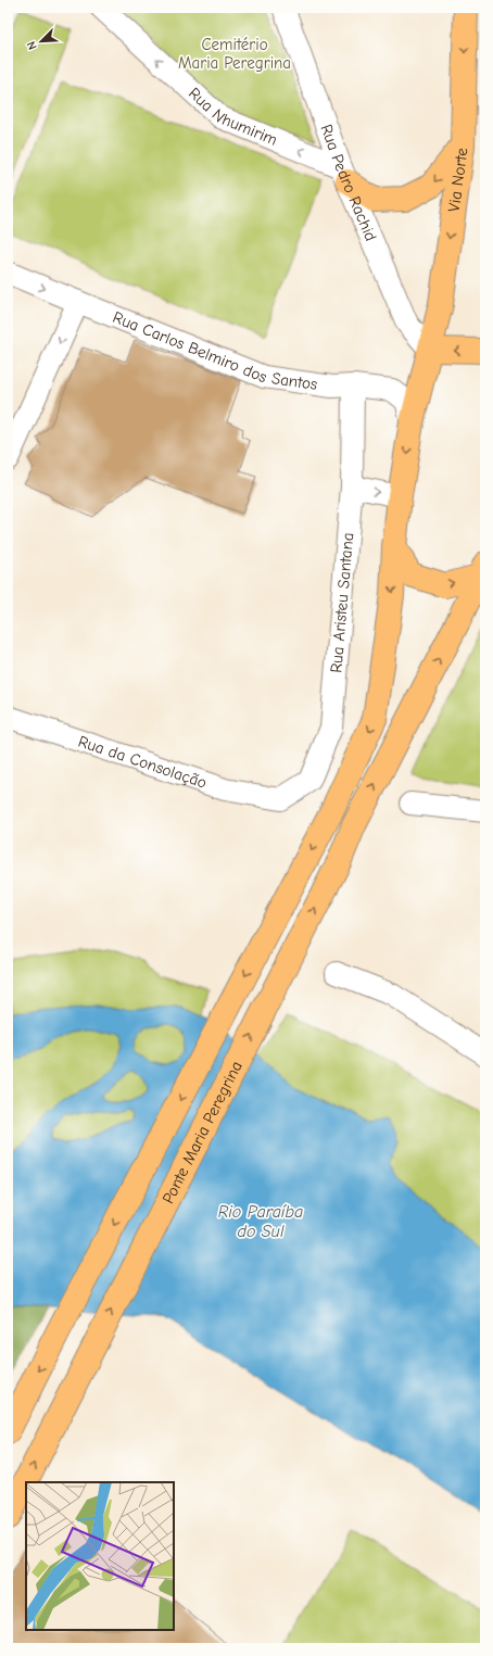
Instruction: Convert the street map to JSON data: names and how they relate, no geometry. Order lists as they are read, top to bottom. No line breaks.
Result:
{"streets":{"main road":["Via Norte","Ponte Maria Peregrina"],"street":["Rua Nhumirim","Rua Pedro Rachid","Rua Carlos Belmiro dos Santos","Rua Aristeu Santana","Rua da Consolação"]},"crossings":[["Rua Nhumirim","Rua Pedro Rachid"],["Via Norte","Rua Pedro Rachid"],["Via Norte","Rua Carlos Belmiro dos Santos"],["Via Norte","Ponte Maria Peregrina"],["Rua Carlos Belmiro dos Santos","Rua Aristeu Santana"],["Rua Aristeu Santana","Rua da Consolação"]],"one_way":["Rua Nhumirim","Via Norte"],"water":["Rio Paraíba do Sul"],"parks":["Cemitério Maria Peregrina"],"north":"bottom left"}
